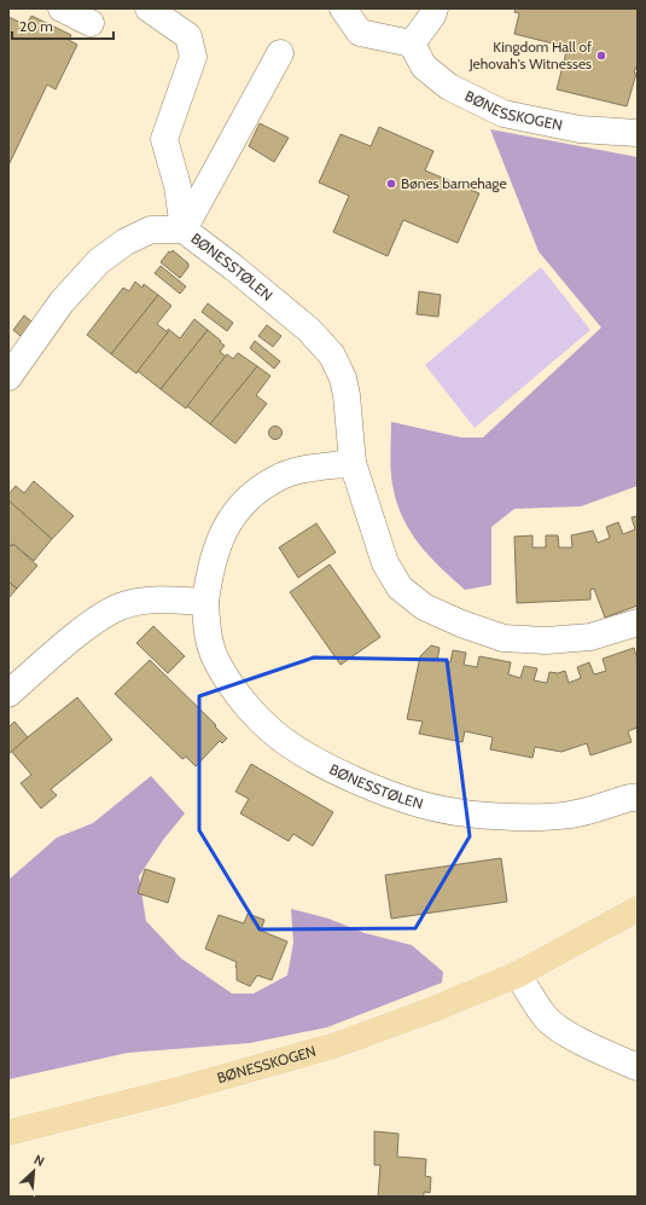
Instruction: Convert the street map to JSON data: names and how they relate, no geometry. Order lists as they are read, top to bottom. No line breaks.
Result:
{"streets":{"main road":["BØNESSKOGEN"],"street":["BØNESSTØLEN"]},"places":["Kingdom Hall of Jehovah's Witnesses","Bønes barnehage"],"scale_bar":"20 m","north":"top right"}
